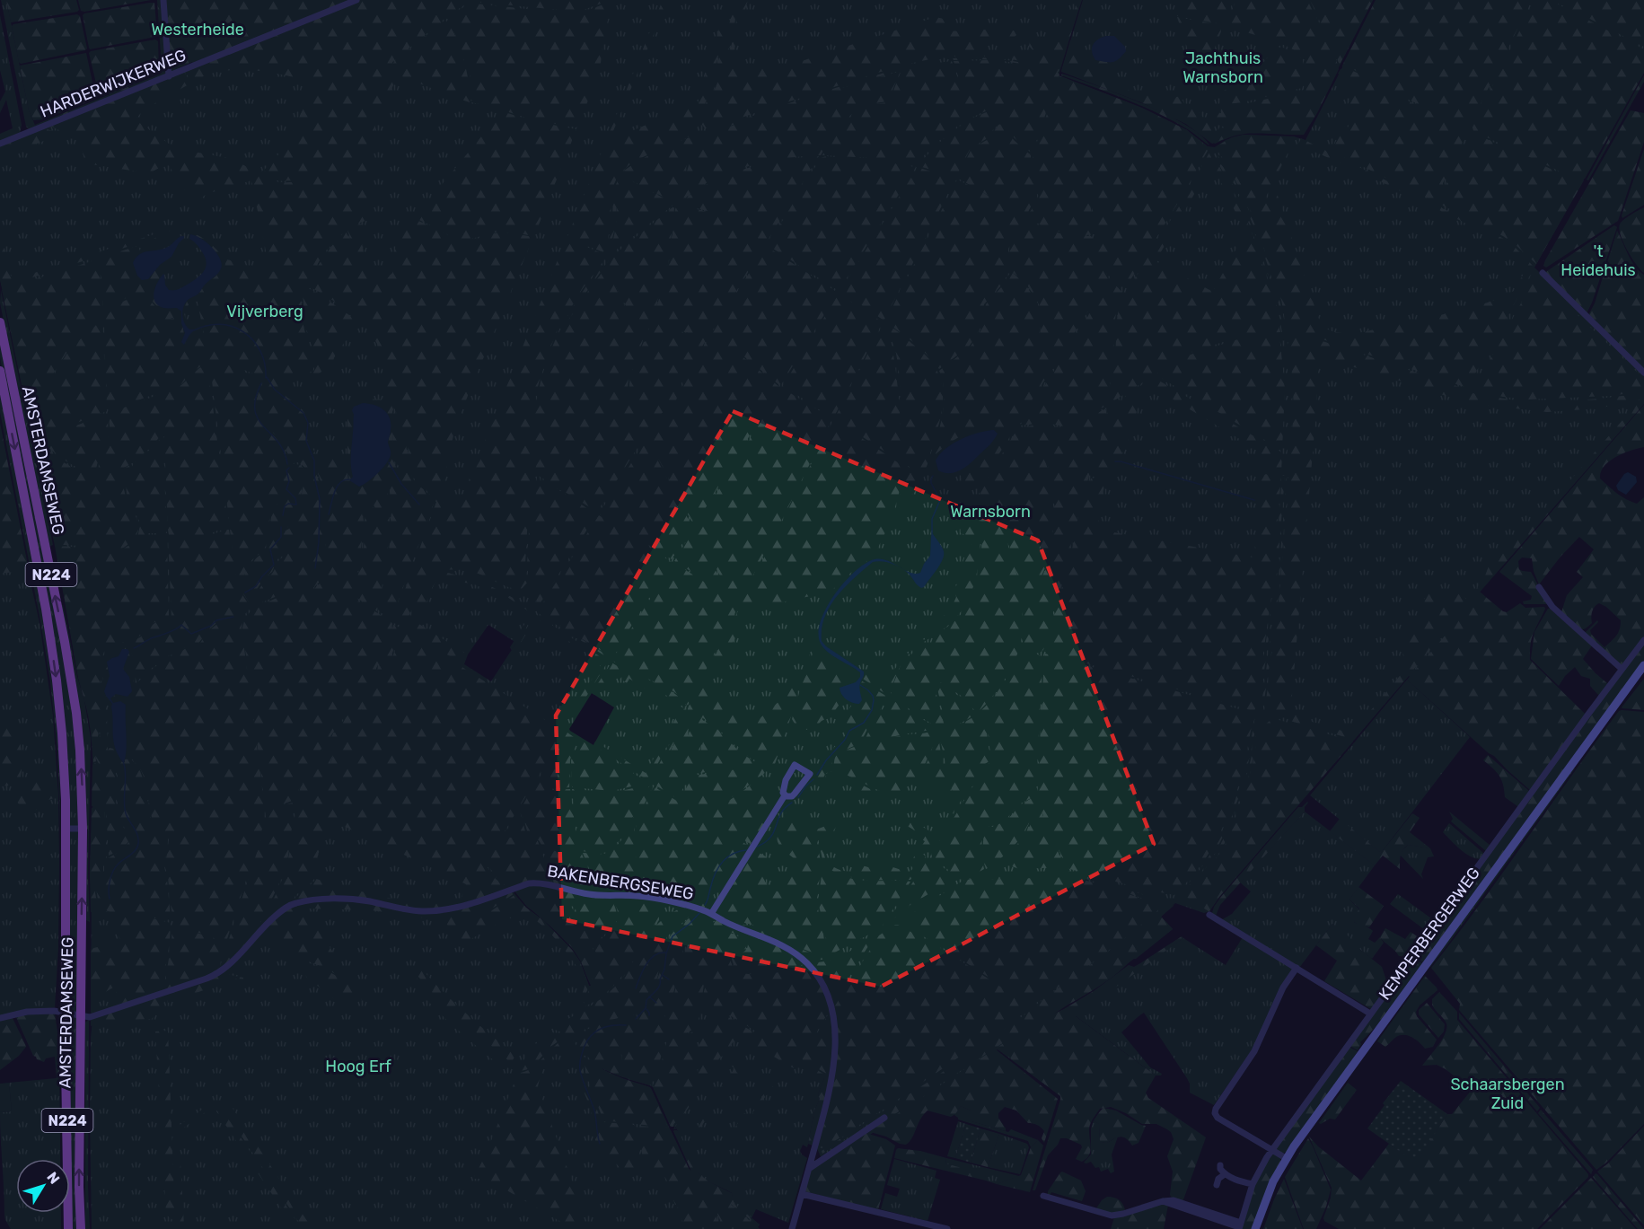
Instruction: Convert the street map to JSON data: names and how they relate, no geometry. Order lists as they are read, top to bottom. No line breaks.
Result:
{"streets":{"main road":["AMSTERDAMSEWEG","N224","KEMPERBERGERWEG"],"street":["HARDERWIJKERWEG","BAKENBERGSEWEG"]},"crossings":[["AMSTERDAMSEWEG","BAKENBERGSEWEG"]],"parks":["Westerheide","Jachthuis Warnsborn","'t Heidehuis","Vijverberg","Warnsborn","Hoog Erf","Schaarsbergen Zuid"],"north":"top right"}
